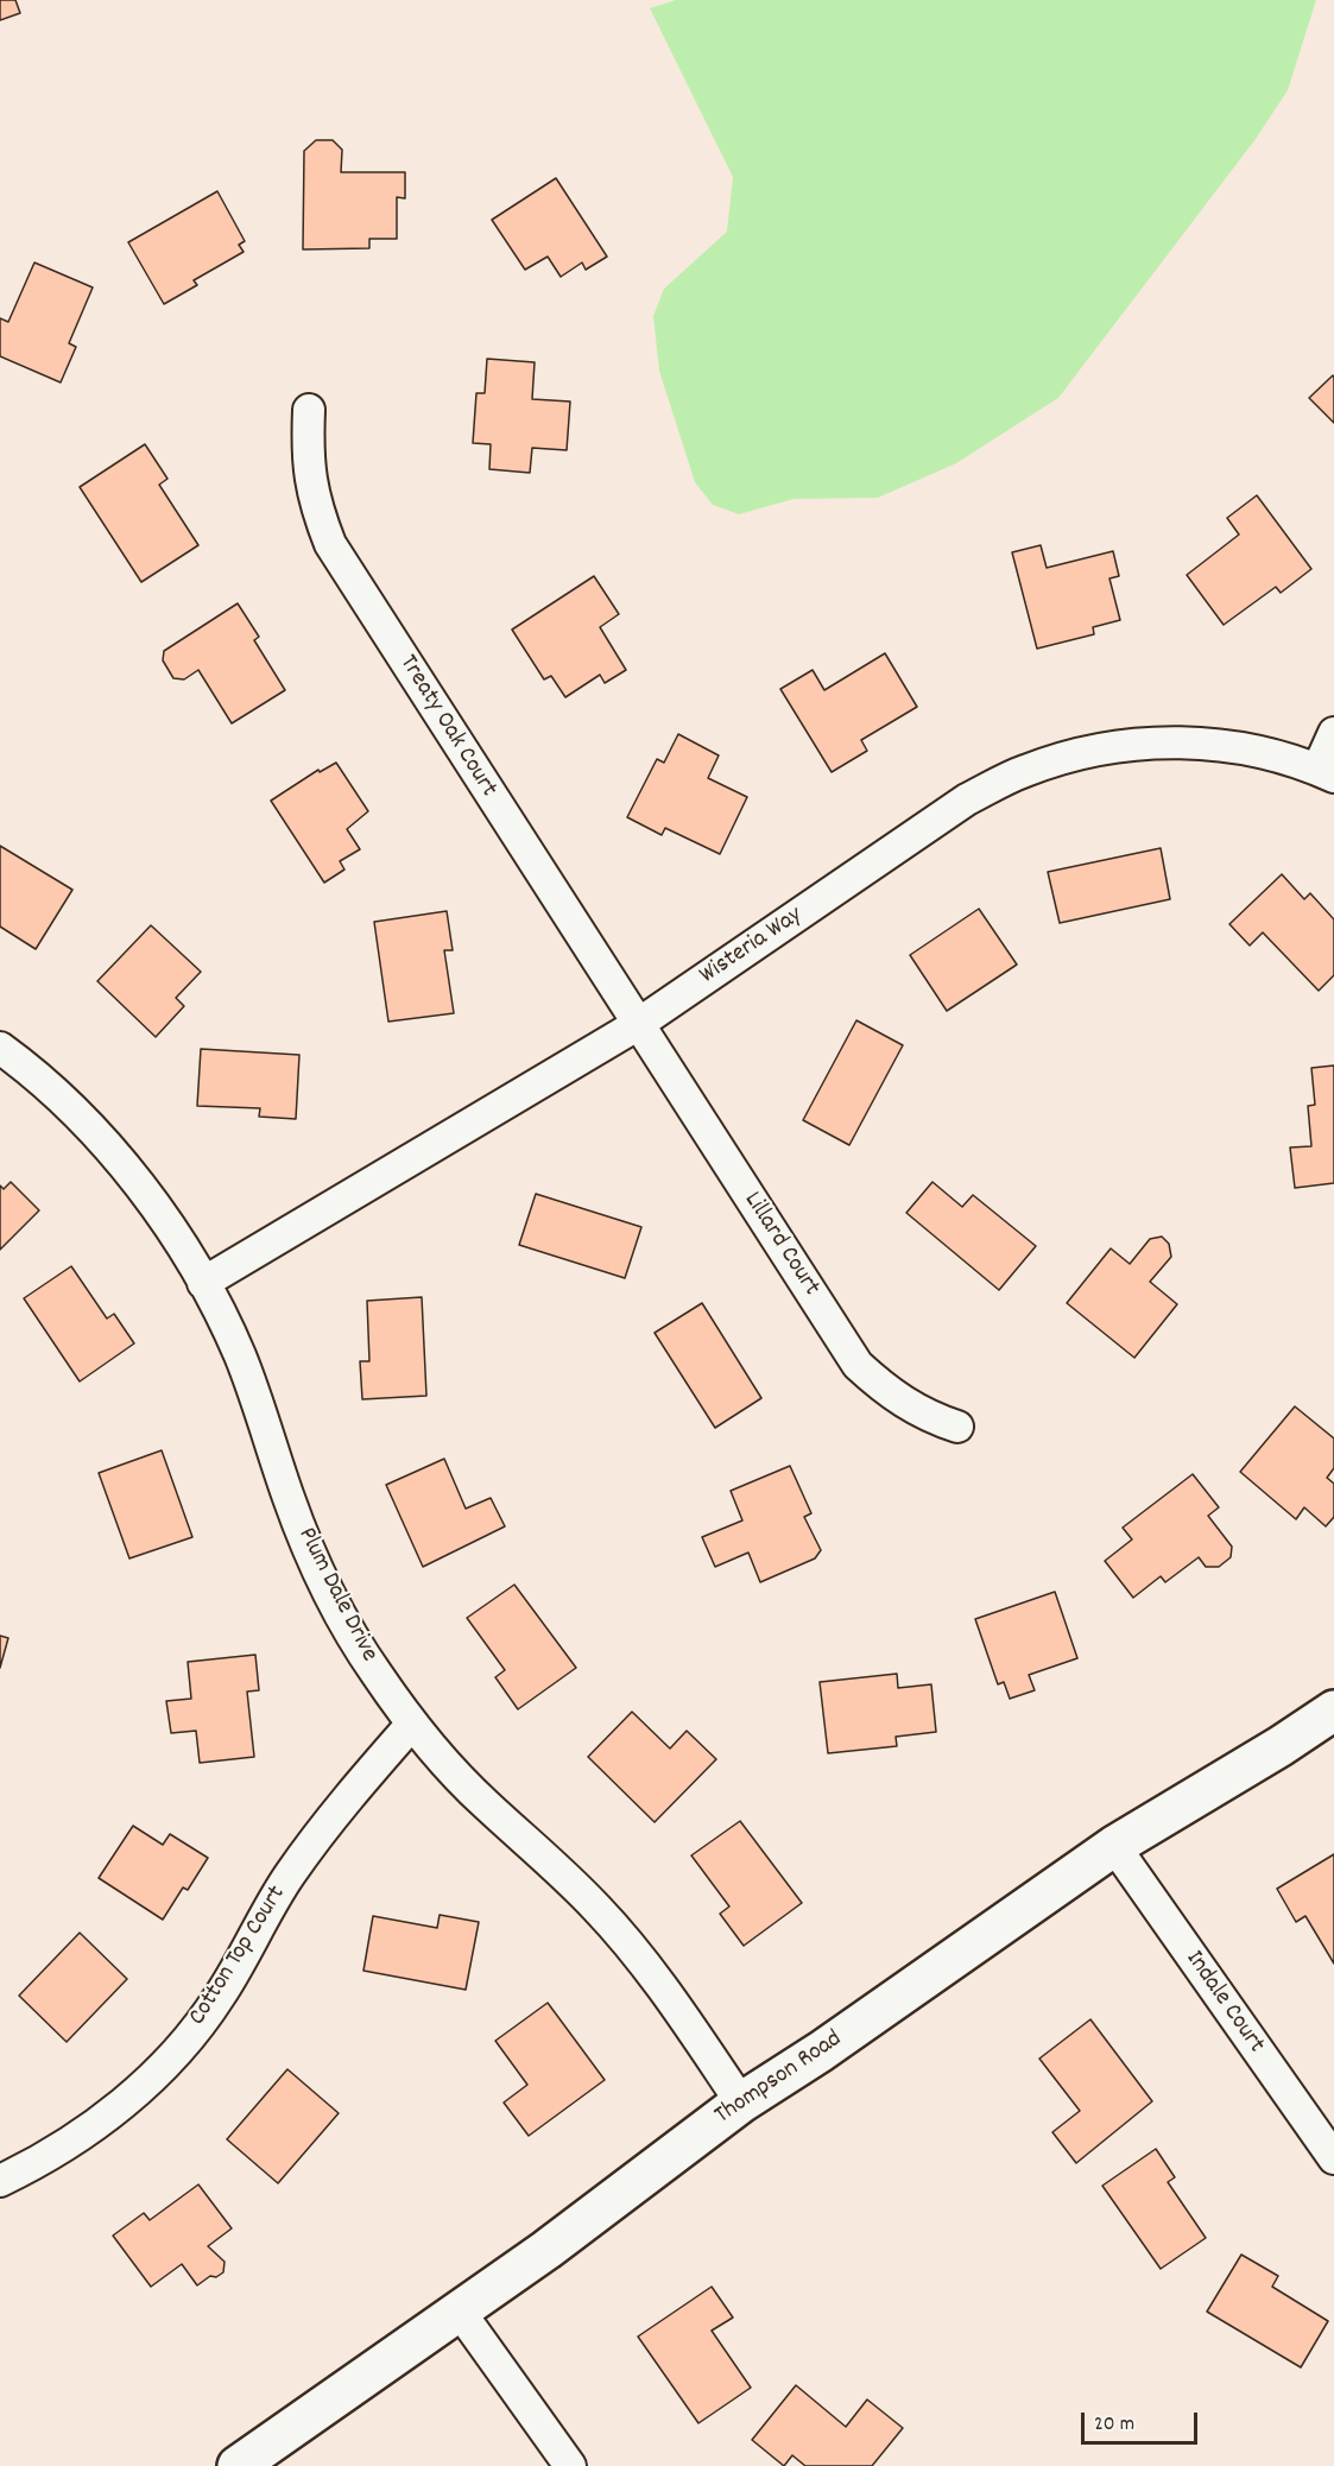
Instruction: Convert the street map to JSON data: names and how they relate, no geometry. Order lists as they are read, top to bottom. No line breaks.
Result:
{"streets":{"street":["Treaty Oak Court","Wisteria Way","Lillard Court","Plum Dale Drive","Cotton Top Court","Indale Court","Thompson Road"]},"crossings":[["Treaty Oak Court","Wisteria Way"],["Treaty Oak Court","Lillard Court"],["Wisteria Way","Lillard Court"],["Wisteria Way","Plum Dale Drive"],["Plum Dale Drive","Cotton Top Court"],["Plum Dale Drive","Thompson Road"],["Indale Court","Thompson Road"]],"scale_bar":"20 m"}
